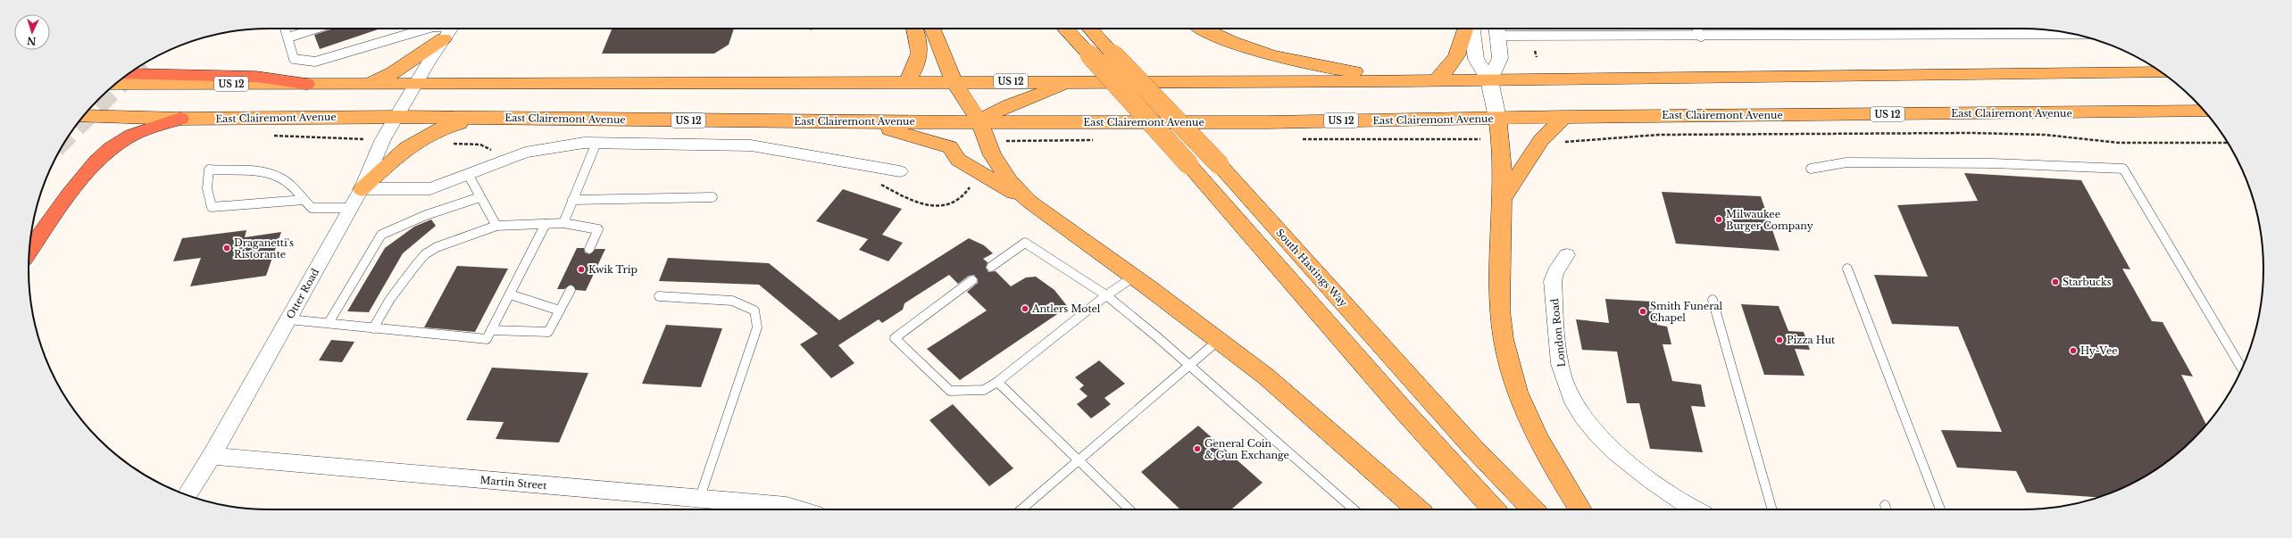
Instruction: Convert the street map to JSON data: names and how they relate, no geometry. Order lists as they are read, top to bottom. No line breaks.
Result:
{"streets":{"main road":["US 12","East Clairemont Avenue","South Hastings Way"],"street":["Otter Road","London Road","Martin Street"]},"crossings":[["US 12","Otter Road"],["East Clairemont Avenue","Otter Road"],["Otter Road","Martin Street"]],"places":["Milwaukee Burger Company","Draganetti's Ristorante","Kwik Trip","Starbucks","Antlers Motel","Smith Funeral Chapel","Pizza Hut","Hy-Vee","General Coin & Gun Exchange"],"north":"bottom"}
